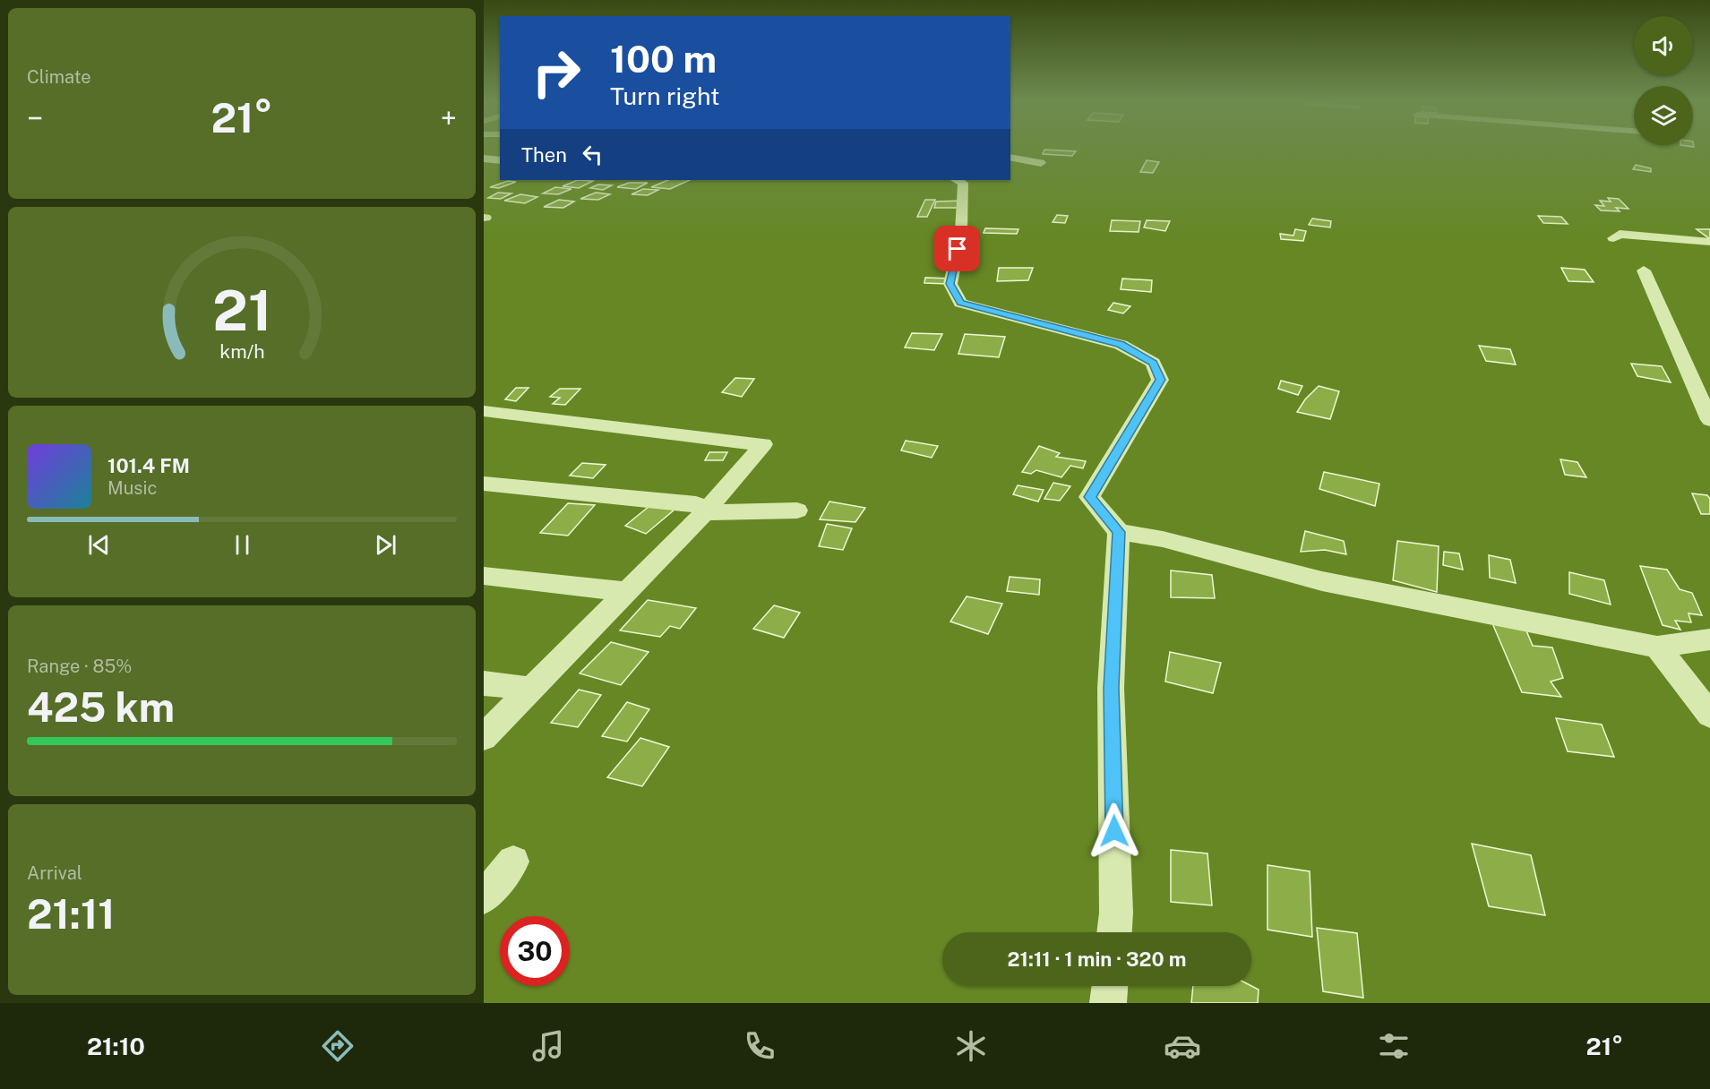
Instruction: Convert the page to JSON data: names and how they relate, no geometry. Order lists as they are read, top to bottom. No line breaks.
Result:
{"page":{"tile":["Climate",["Range · 85%","425 km"],["Arrival","21:11"]],"turn":["100 m","Turn right"],"heat":["−","21°","+"],"then":"Then","song":["101.4 FM","Music"],"limit":"30","trip":"21:11 · 1 min · 320 m","tabs":["21:10","21°"],"gauge":["21","km/h"]}}
